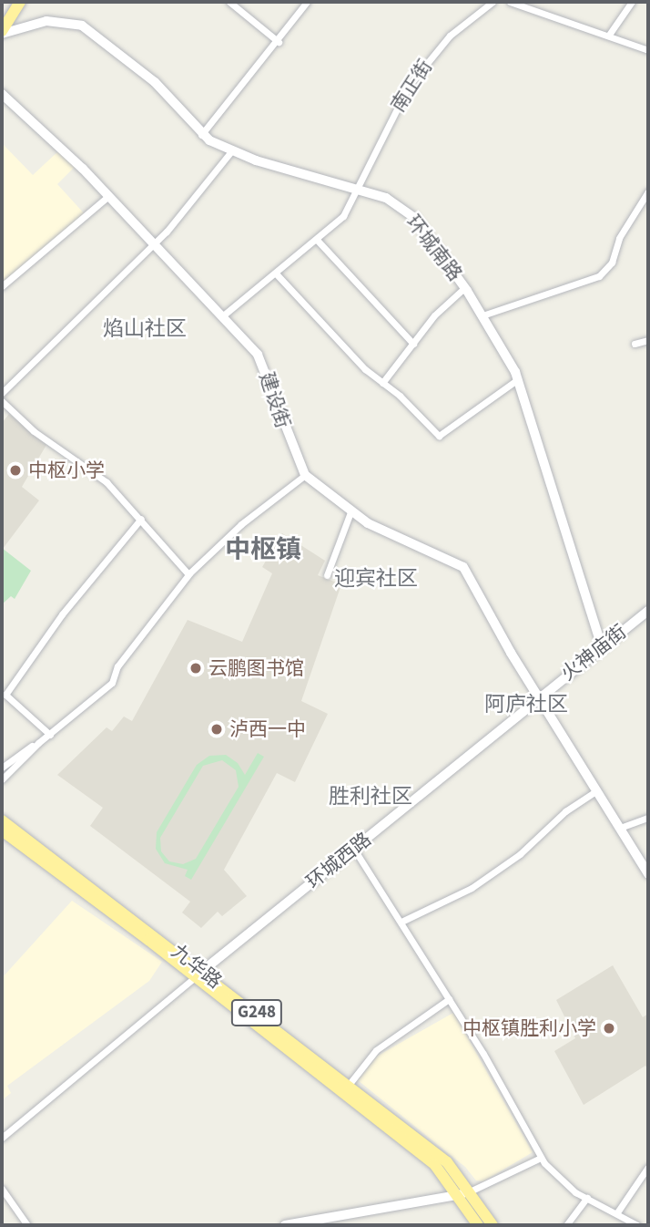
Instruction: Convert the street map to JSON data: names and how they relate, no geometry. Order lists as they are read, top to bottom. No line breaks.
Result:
{"streets":{"highway":["九华路","G248"],"main road":["火神庙街","环城西路"],"street":["南正街","环城南路","建设街"]},"crossings":[["南正街","环城南路"],["南正街","建设街"],["环城南路","火神庙街"],["建设街","火神庙街"],["建设街","环城西路"],["火神庙街","环城西路"],["环城西路","九华路"]],"districts":["焰山社区","中枢镇","迎宾社区","阿庐社区","胜利社区"],"places":["中枢小学","云鹏图书馆","泸西一中","中枢镇胜利小学"]}
